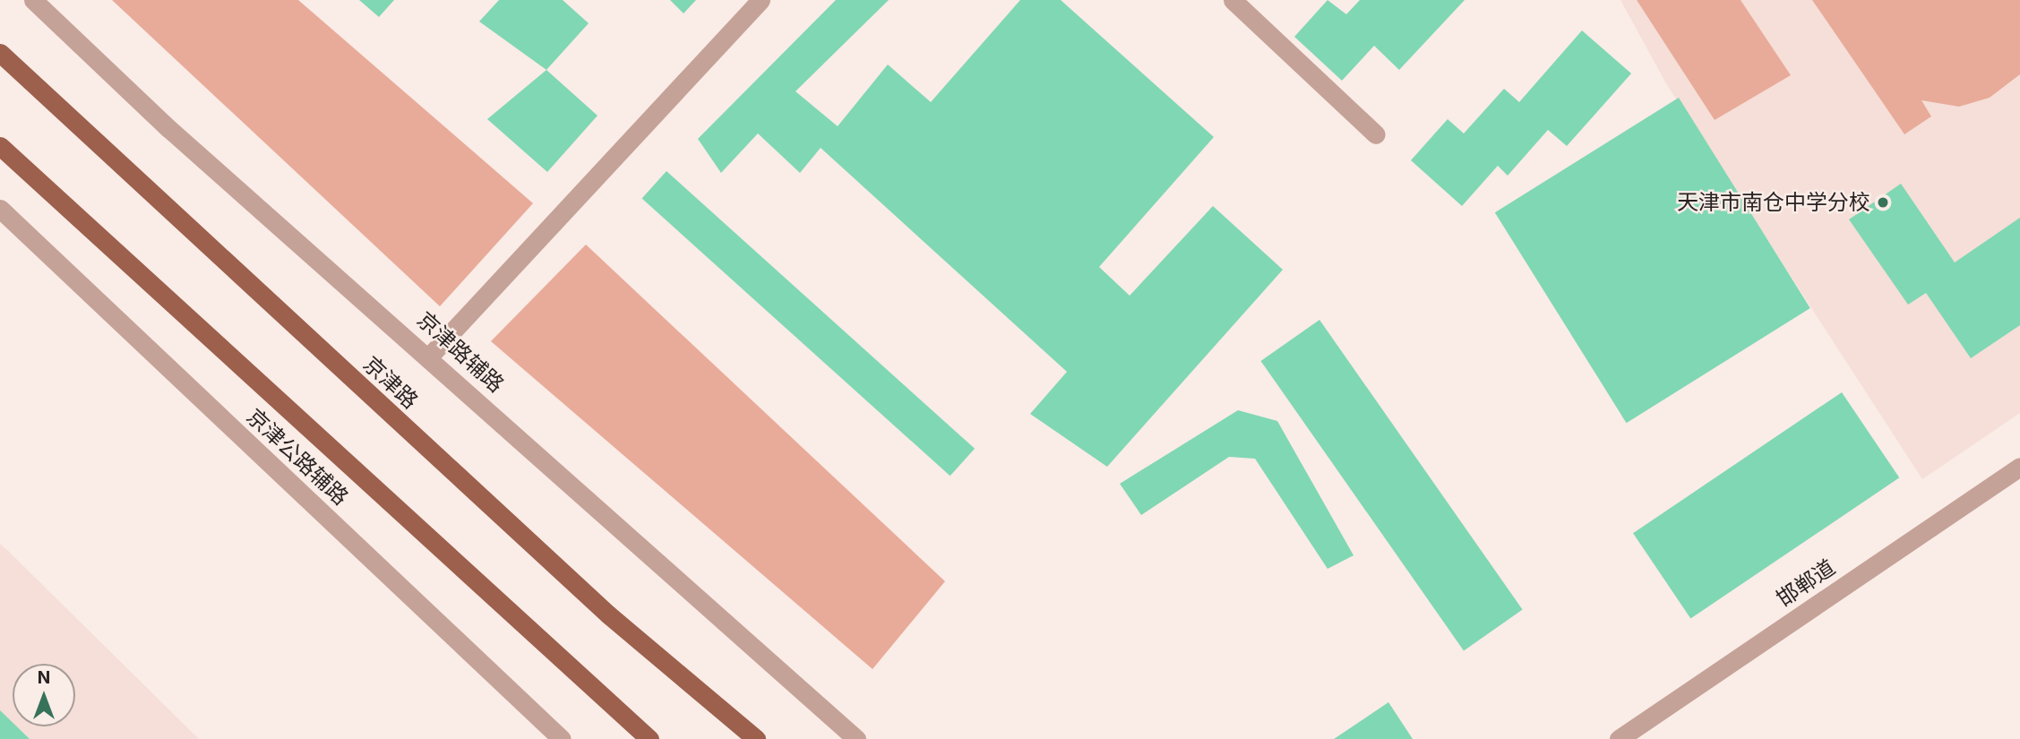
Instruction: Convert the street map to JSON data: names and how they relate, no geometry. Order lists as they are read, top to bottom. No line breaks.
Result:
{"streets":{"main road":["京津路"],"street":["京津路辅路","京津公路辅路","邯郸道"]},"places":["天津市南仓中学分校"],"north":"top"}
